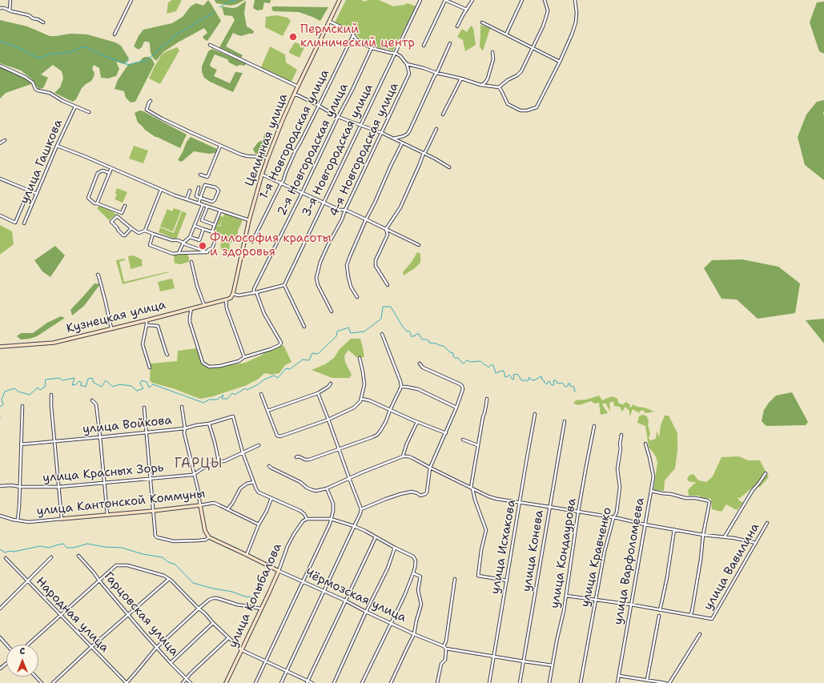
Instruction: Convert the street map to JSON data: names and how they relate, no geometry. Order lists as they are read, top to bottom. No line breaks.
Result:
{"streets":{"main road":["Целинная улица","Кузнецкая улица","улица Кантонской Коммуны","улица Колыбалова","Чёрмозская улица"],"street":["1-я Новгородская улица","2-я Новгородская улица","4-я Новгородская улица","3-я Новгородская улица","улица Гашкова","улица Войкова","улица Красных Зорь","улица Исхакова","улица Конева","улица Кондаурова","улица Кравченко","улица Варфоломеева","улица Вавилина","Гарцовская улица","Народная улица"]},"crossings":[["Целинная улица","Кузнецкая улица"],["улица Войкова","улица Красных Зорь"],["улица Исхакова","Чёрмозская улица"],["улица Конева","Чёрмозская улица"],["улица Кондаурова","Чёрмозская улица"],["улица Колыбалова","Чёрмозская улица"]],"districts":["ГАРЦЫ"],"places":["Пермский клинический центр","Философия красоты и здоровья"],"north":"top"}
